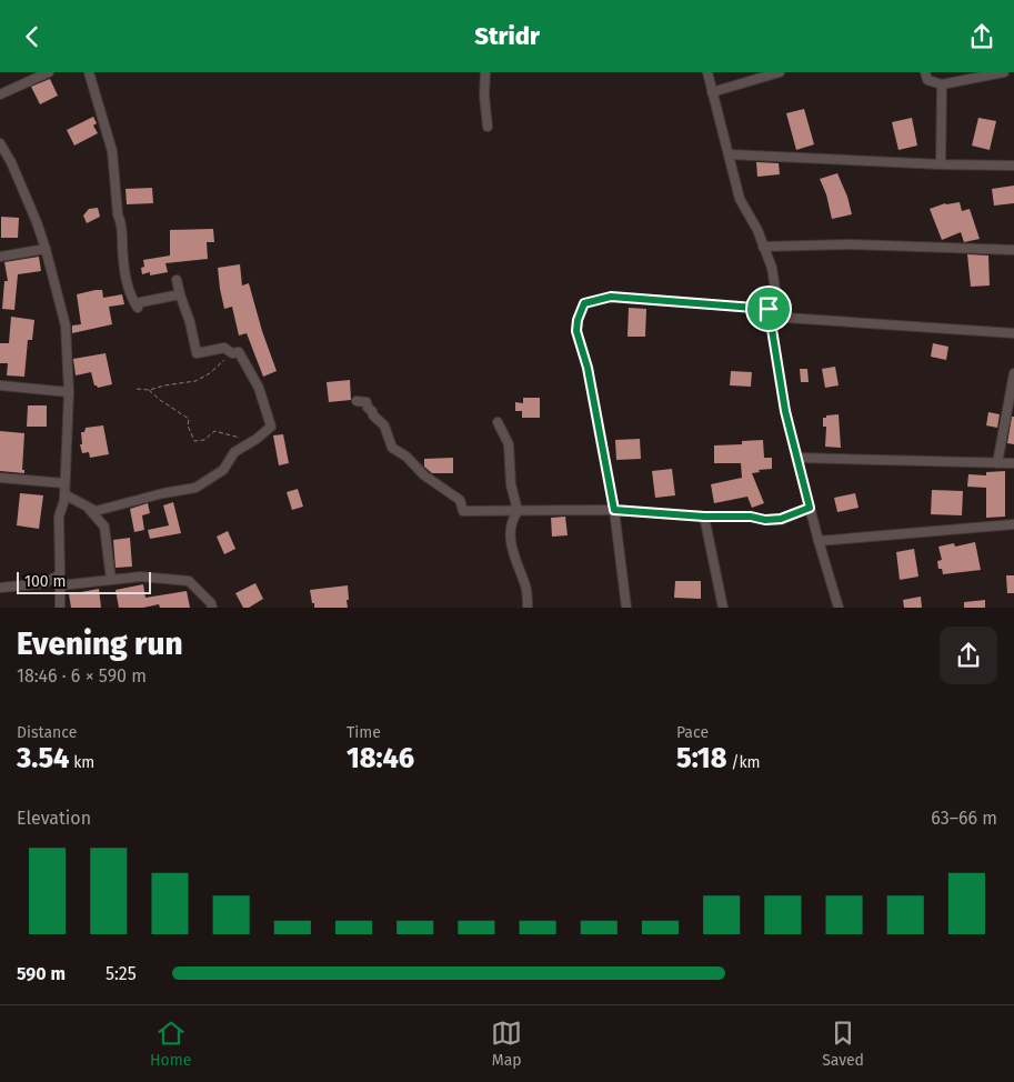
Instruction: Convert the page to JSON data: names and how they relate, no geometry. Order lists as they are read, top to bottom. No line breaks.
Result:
{"scale_bar":"100 m","page":{"header":"Stridr","scale":"100 m","heading":["Evening run","18:46 · 6 × 590 m"],"stats":[["Distance","3.54 km"],["Time","18:46"],["Pace","5:18 /km"]],"chart":["Elevation","63–66 m"],"list":[{"name":"590 m","note":"5:25"}],"tabs":["Home","Map","Saved"]}}
